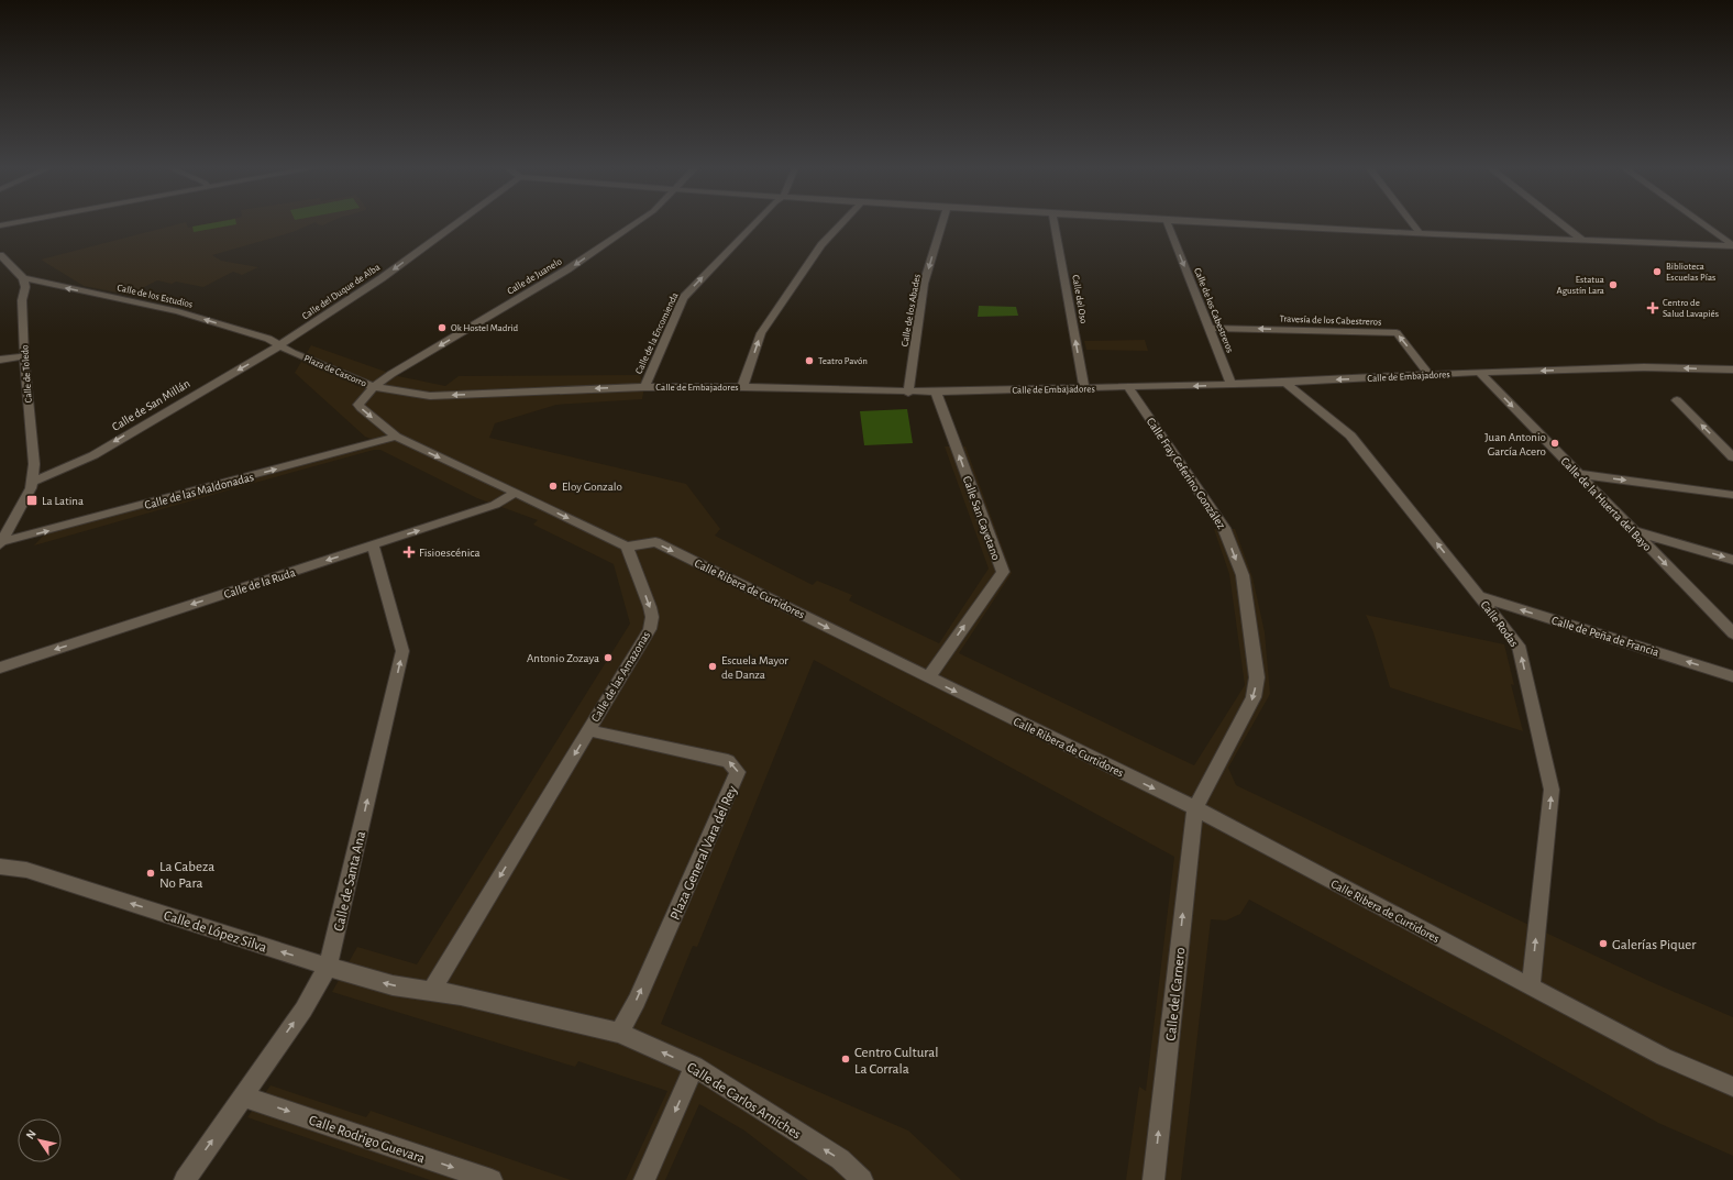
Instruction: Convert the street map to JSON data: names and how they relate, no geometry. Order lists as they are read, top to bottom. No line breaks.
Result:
{"streets":{"street":["Calle de Juanelo","Calle del Duque de Alba","Calle de los Estudios","Calle del Oso","Calle de los Abades","Calle de los Cabestreros","Travesía de los Cabestreros","Calle de la Encomienda","Plaza de Cascorro","Calle de Toledo","Calle de Embajadores","Calle de San Millán","Calle Fray Ceferino González","Calle de las Maldonadas","Calle de la Huerta del Bayo","Calle San Cayetano","Calle de la Ruda","Calle Ribera de Curtidores","Calle Rodas","Calle de Peña de Francia","Calle de las Amazonas","Plaza General Vara del Rey","Calle de Santa Ana","Calle de López Silva","Calle del Carnero","Calle de Carlos Arniches","Calle Rodrigo Guevara"]},"crossings":[["Calle de Juanelo","Plaza de Cascorro"],["Calle de Juanelo","Calle de Embajadores"],["Calle del Duque de Alba","Calle de los Estudios"],["Calle del Duque de Alba","Plaza de Cascorro"],["Calle del Duque de Alba","Calle de San Millán"],["Calle de los Estudios","Plaza de Cascorro"],["Calle de los Estudios","Calle de Toledo"],["Calle de los Estudios","Calle de San Millán"],["Calle del Oso","Calle de Embajadores"],["Calle de los Abades","Calle de Embajadores"],["Calle de los Cabestreros","Travesía de los Cabestreros"],["Calle de los Cabestreros","Calle de Embajadores"],["Travesía de los Cabestreros","Calle de Embajadores"],["Calle de la Encomienda","Calle de Embajadores"],["Plaza de Cascorro","Calle de Embajadores"],["Plaza de Cascorro","Calle de San Millán"],["Plaza de Cascorro","Calle de las Maldonadas"],["Calle de Toledo","Calle de San Millán"],["Calle de Toledo","Calle de las Maldonadas"],["Calle de Embajadores","Calle Fray Ceferino González"],["Calle de Embajadores","Calle de la Huerta del Bayo"],["Calle de Embajadores","Calle San Cayetano"],["Calle de Embajadores","Calle Rodas"],["Calle Fray Ceferino González","Calle Ribera de Curtidores"],["Calle Fray Ceferino González","Calle del Carnero"],["Calle San Cayetano","Calle Ribera de Curtidores"],["Calle de la Ruda","Calle de Santa Ana"],["Calle Ribera de Curtidores","Calle Rodas"],["Calle Ribera de Curtidores","Calle de las Amazonas"],["Calle Ribera de Curtidores","Calle del Carnero"],["Calle Rodas","Calle de Peña de Francia"],["Calle de las Amazonas","Plaza General Vara del Rey"],["Plaza General Vara del Rey","Calle de Carlos Arniches"],["Calle de Santa Ana","Calle de López Silva"],["Calle de Santa Ana","Calle Rodrigo Guevara"]],"one_way":["Calle de Juanelo","Calle del Duque de Alba","Calle de los Estudios","Calle del Oso","Calle de los Cabestreros","Calle de Embajadores","Calle de San Millán","Calle Fray Ceferino González","Calle de las Maldonadas","Calle de la Huerta del Bayo","Calle San Cayetano","Calle Ribera de Curtidores","Calle Rodas","Calle de las Amazonas","Calle de Santa Ana","Calle de López Silva","Calle del Carnero","Calle de Carlos Arniches","Calle Rodrigo Guevara"],"places":{"other":["Biblioteca Escuelas Pías","Estatua Agustín Lara","Ok Hostel Madrid","Teatro Pavón","Juan Antonio García Acero","Eloy Gonzalo","Antonio Zozaya","Escuela Mayor de Danza","La Cabeza No Para","Galerías Piquer","Centro Cultural La Corrala"],"health":["Centro de Salud Lavapiés","Fisioescénica"],"transit":["La Latina"]},"north":"top left"}
